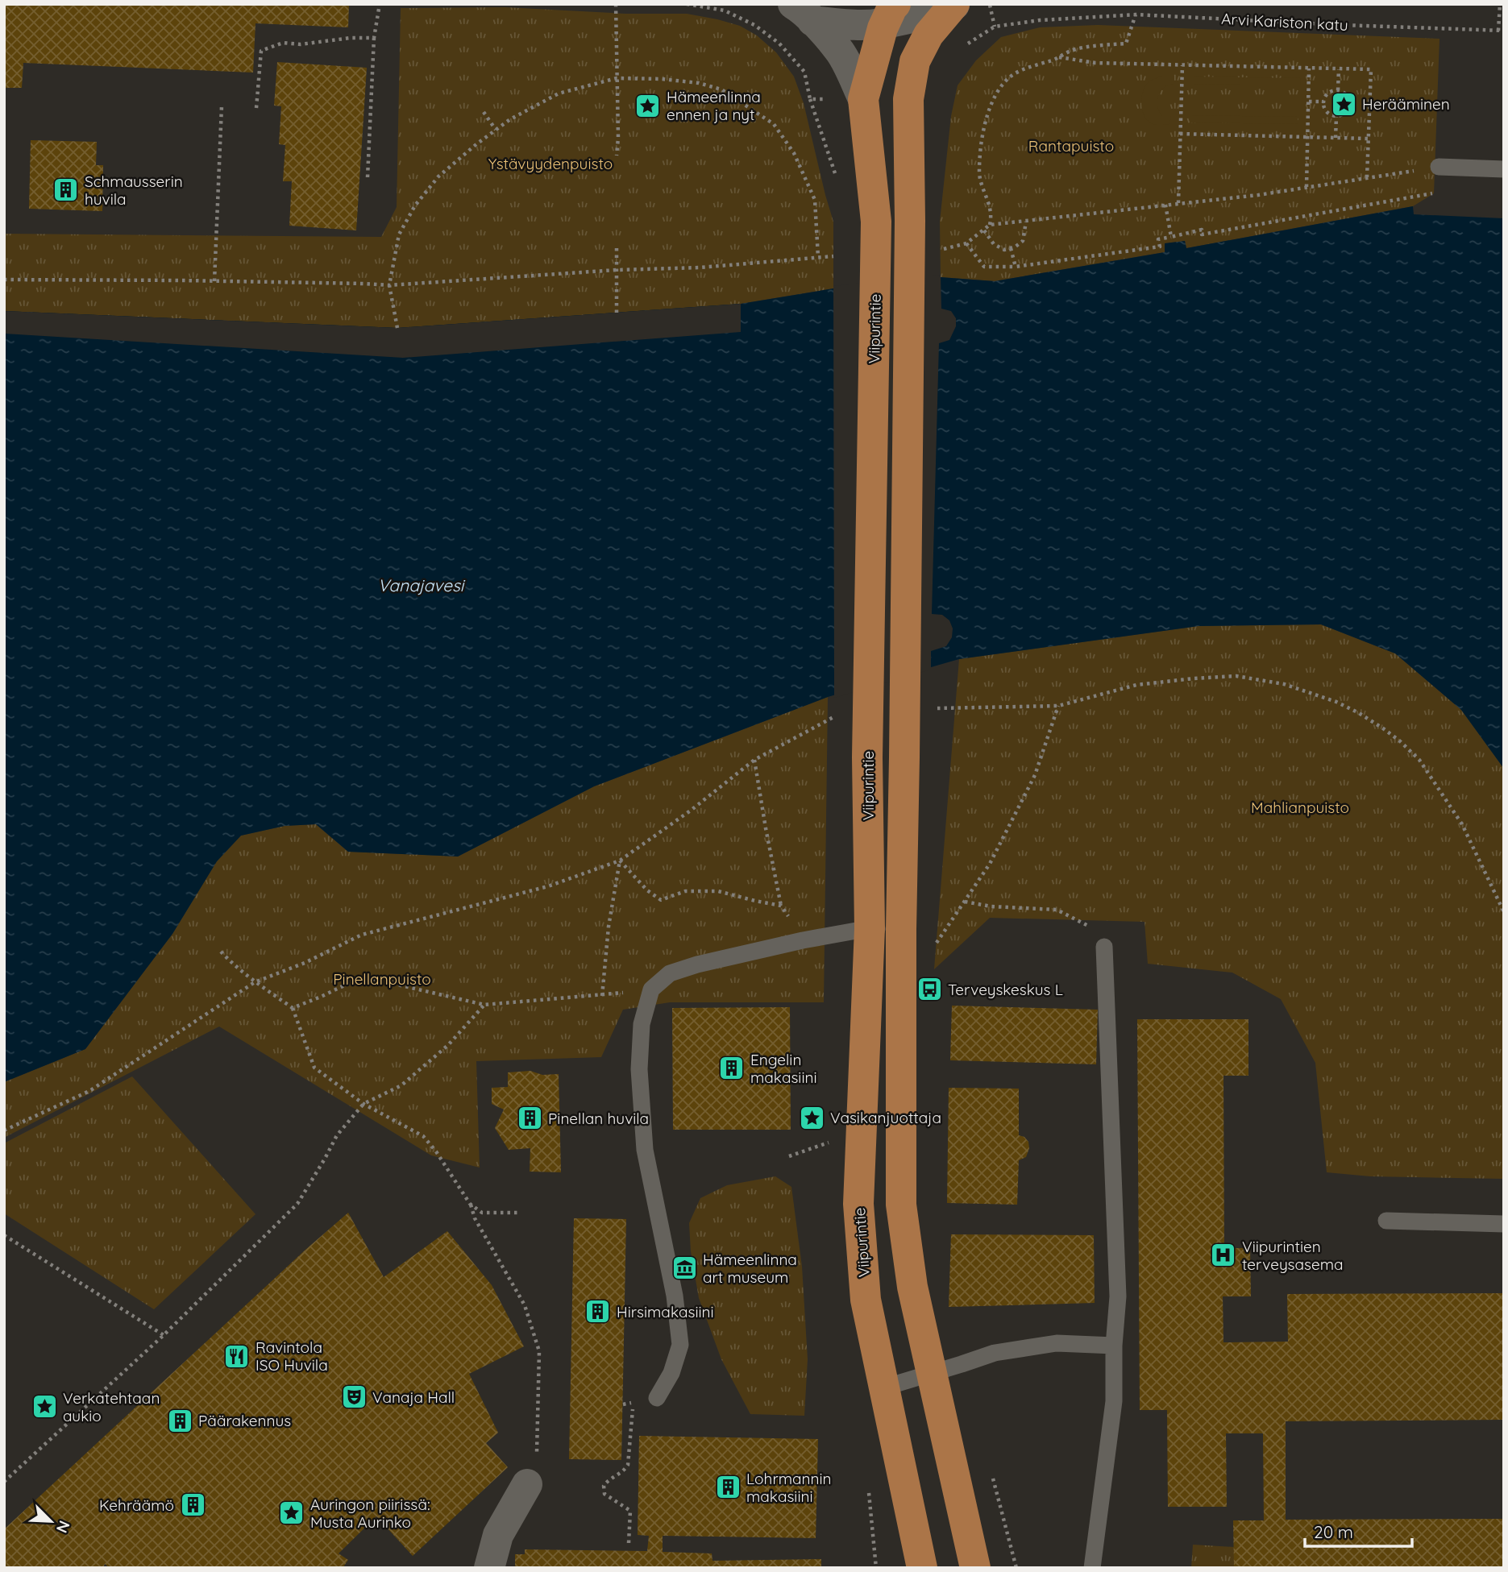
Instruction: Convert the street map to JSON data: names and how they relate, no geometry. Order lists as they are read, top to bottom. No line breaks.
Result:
{"streets":{"main road":["Viipurintie"],"path":["Arvi Kariston katu"]},"water":["Vanajavesi"],"parks":["Rantapuisto","Ystävyydenpuisto","Mahlianpuisto","Pinellanpuisto"],"places":{"place":["Herääminen","Hämeenlinna ennen ja nyt","Vasikanjuottaja","Verkatehtaan aukio","Auringon piirissä: Musta Aurinko"],"building":["Schmausserin huvila","Engelin makasiini","Pinellan huvila","Hirsimakasiini","Päärakennus","Lohrmannin makasiini","Kehräämö"],"bus stop":["Terveyskeskus L"],"hospital":["Viipurintien terveysasema"],"museum":["Hämeenlinna art museum"],"restaurant":["Ravintola ISO Huvila"],"theatre":["Vanaja Hall"]},"scale_bar":"20 m","north":"bottom right"}
